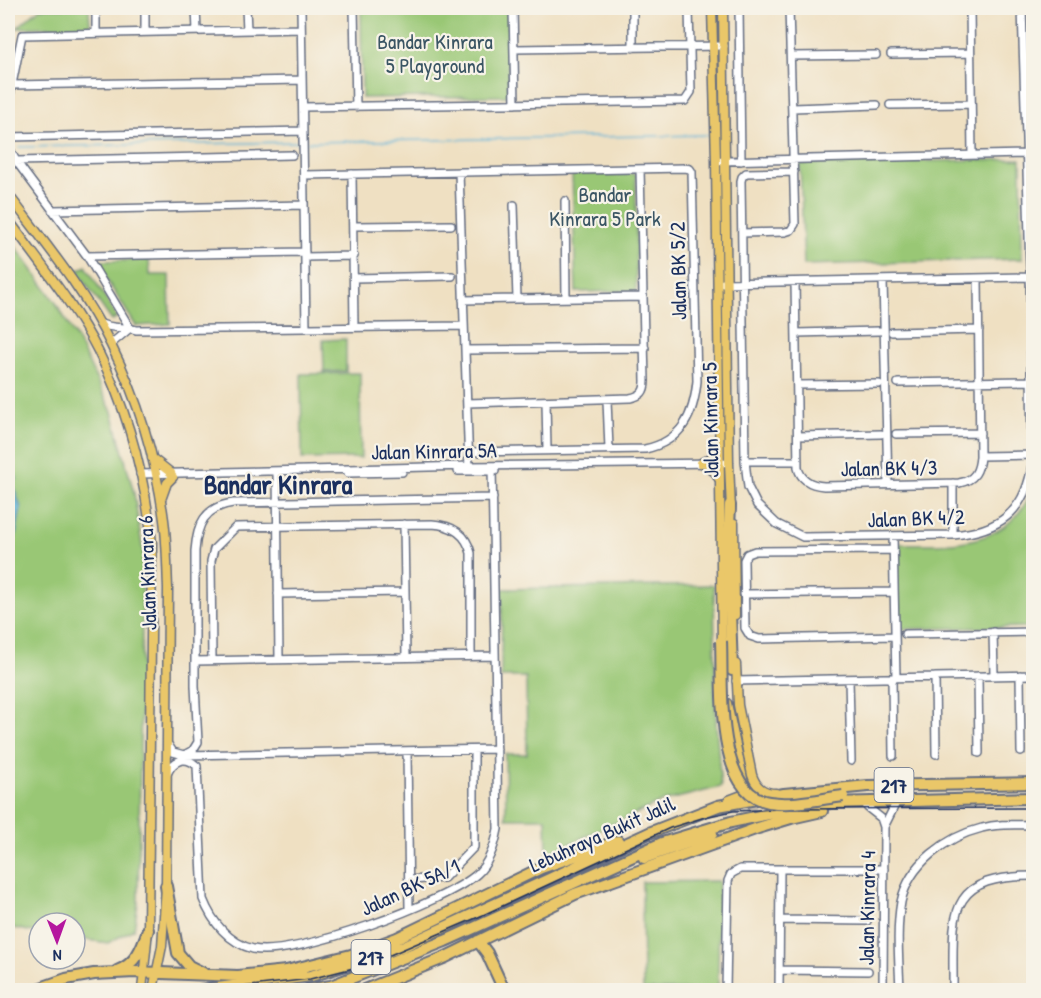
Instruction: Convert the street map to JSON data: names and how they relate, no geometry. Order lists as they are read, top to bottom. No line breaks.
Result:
{"streets":{"highway":["217","Lebuhraya Bukit Jalil"],"main road":["Jalan Kinrara 5","Jalan Kinrara 6"],"street":["Jalan BK 5/2","Jalan Kinrara 5A","Jalan BK 4/3","Jalan BK 4/2","Jalan BK 5A/1","Jalan Kinrara 4"]},"crossings":[["Jalan Kinrara 5","Jalan Kinrara 5A"],["Jalan Kinrara 5","Lebuhraya Bukit Jalil"],["Jalan Kinrara 5A","Jalan Kinrara 6"],["Jalan Kinrara 5A","Jalan BK 5A/1"]],"districts":["Bandar Kinrara"],"parks":["Bandar Kinrara 5 Playground","Bandar Kinrara 5 Park"],"north":"bottom"}
